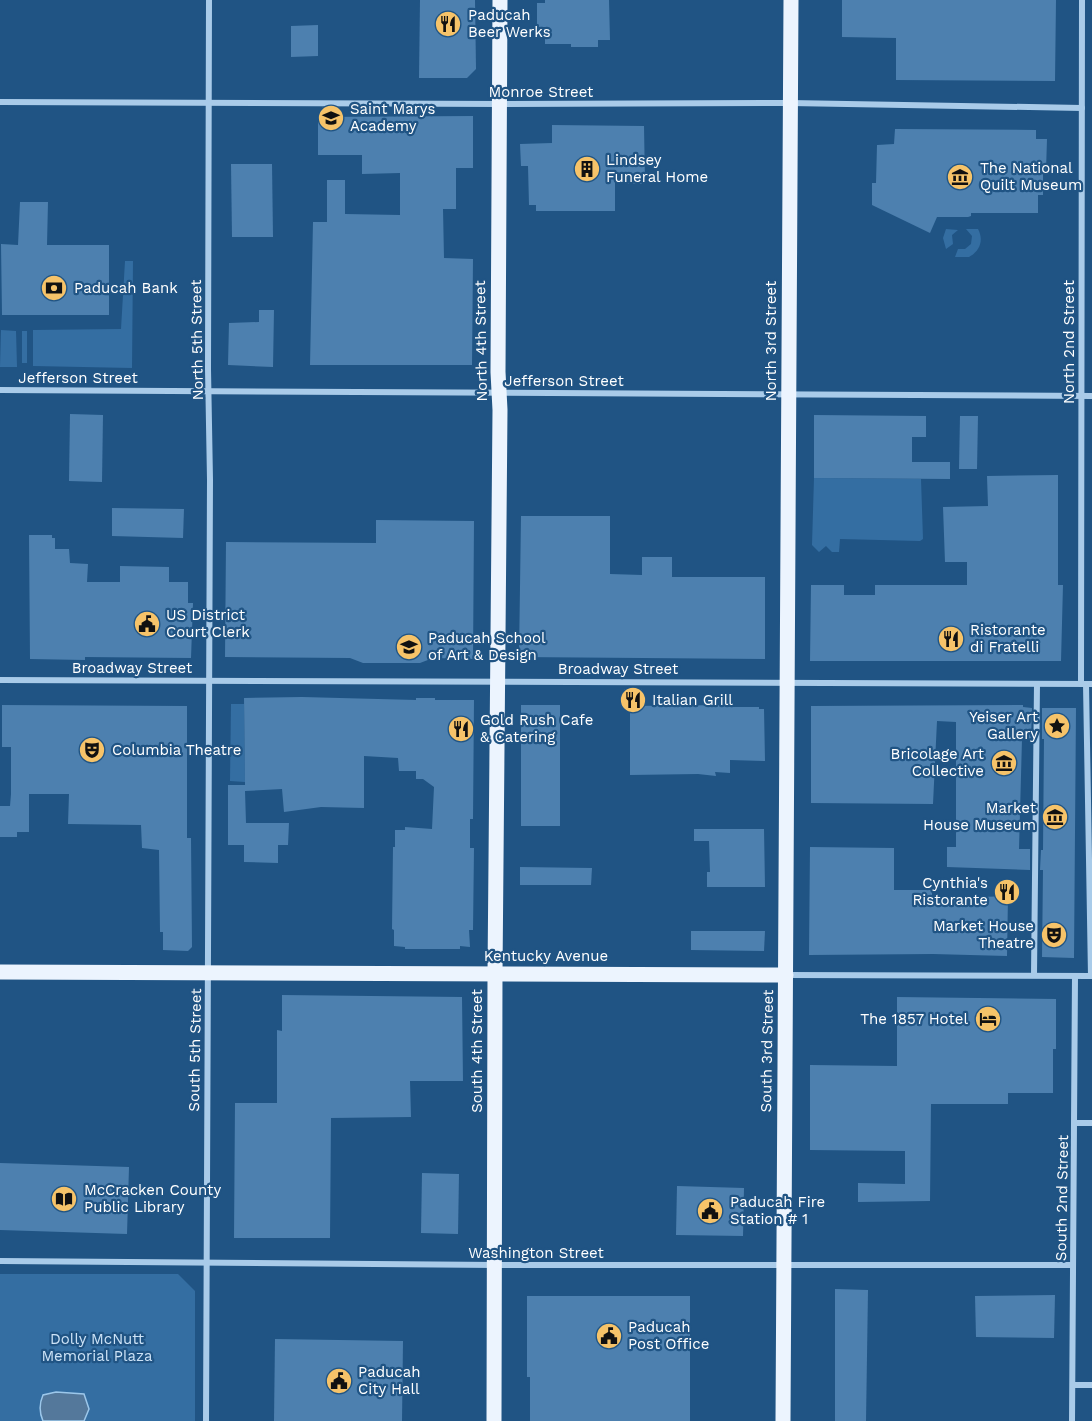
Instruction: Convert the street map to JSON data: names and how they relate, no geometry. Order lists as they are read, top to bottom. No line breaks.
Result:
{"streets":{"main road":["North 4th Street","North 3rd Street","Kentucky Avenue","South 4th Street","South 3rd Street"],"street":["Monroe Street","North 5th Street","North 2nd Street","Jefferson Street","Broadway Street","South 5th Street","South 2nd Street","Washington Street"]},"crossings":[["Monroe Street","North 5th Street"],["Monroe Street","North 4th Street"],["Monroe Street","North 3rd Street"],["Monroe Street","North 2nd Street"],["North 5th Street","Jefferson Street"],["North 5th Street","Broadway Street"],["North 5th Street","South 5th Street"],["North 4th Street","Jefferson Street"],["North 4th Street","Broadway Street"],["North 4th Street","South 4th Street"],["North 3rd Street","Jefferson Street"],["North 3rd Street","Broadway Street"],["North 3rd Street","South 3rd Street"],["North 2nd Street","Jefferson Street"],["North 2nd Street","Broadway Street"],["Broadway Street","South 5th Street"],["Broadway Street","South 4th Street"],["Broadway Street","South 3rd Street"],["Kentucky Avenue","South 5th Street"],["Kentucky Avenue","South 4th Street"],["Kentucky Avenue","South 3rd Street"],["Kentucky Avenue","South 2nd Street"],["South 5th Street","Washington Street"],["South 4th Street","Washington Street"],["South 3rd Street","Washington Street"],["South 2nd Street","Washington Street"]],"parks":["Dolly McNutt Memorial Plaza"],"places":{"restaurant":["Paducah Beer Werks","Ristorante di Fratelli","Italian Grill","Gold Rush Cafe & Catering","Cynthia's Ristorante"],"school or university":["Saint Marys Academy","Paducah School of Art & Design"],"building":["Lindsey Funeral Home"],"museum":["The National Quilt Museum","Bricolage Art Collective","Market House Museum"],"bank":["Paducah Bank"],"public building":["US District Court Clerk","Paducah Fire Station # 1","Paducah Post Office","Paducah City Hall"],"place":["Yeiser Art Gallery"],"theatre":["Columbia Theatre","Market House Theatre"],"hotel":["The 1857 Hotel"],"library":["McCracken County Public Library"]}}
